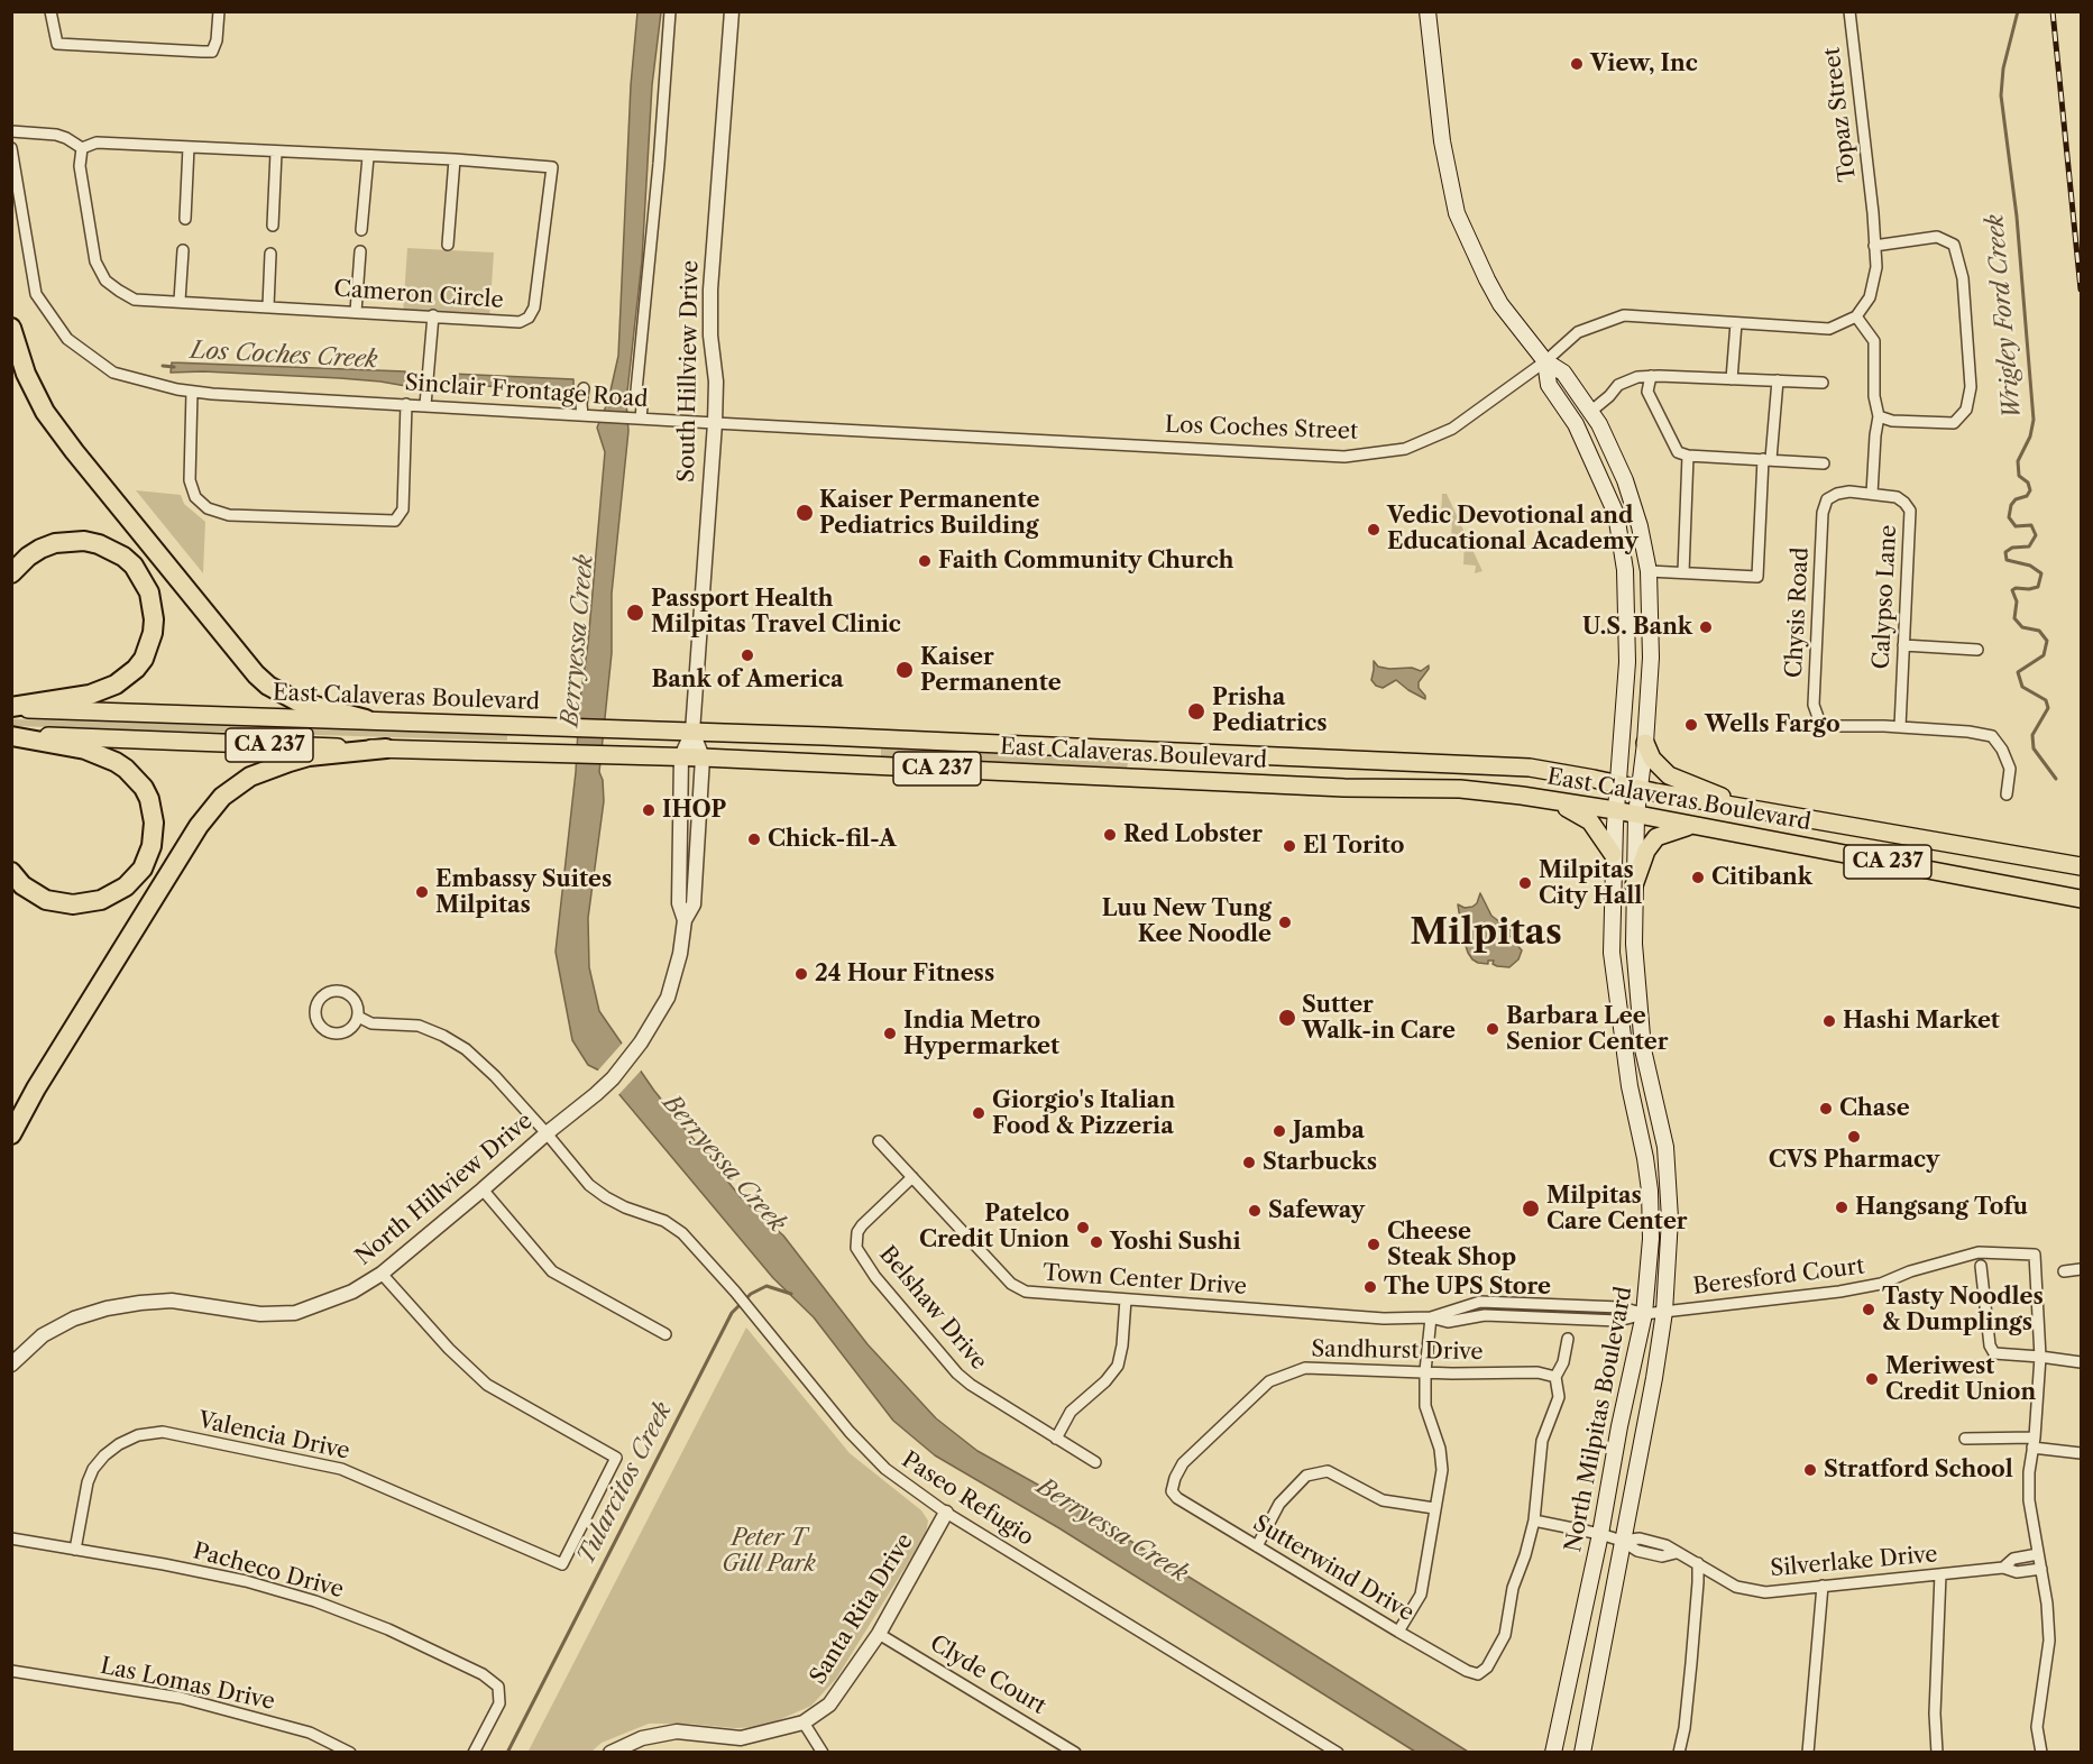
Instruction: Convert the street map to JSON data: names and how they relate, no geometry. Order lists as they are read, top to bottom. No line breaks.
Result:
{"streets":{"highway":["East Calaveras Boulevard","CA 237"],"main road":["North Milpitas Boulevard"],"street":["Topaz Street","Cameron Circle","South Hillview Drive","Sinclair Frontage Road","Los Coches Street","Calypso Lane","Chysis Road","North Hillview Drive","Beresford Court","Town Center Drive","Belshaw Drive","Sandhurst Drive","Valencia Drive","Paseo Refugio","Silverlake Drive","Sutterwind Drive","Pacheco Drive","Santa Rita Drive","Clyde Court","Las Lomas Drive"]},"crossings":[["South Hillview Drive","Sinclair Frontage Road"],["South Hillview Drive","Los Coches Street"],["South Hillview Drive","East Calaveras Boulevard"],["South Hillview Drive","North Hillview Drive"],["Sinclair Frontage Road","Los Coches Street"],["Los Coches Street","North Milpitas Boulevard"],["Calypso Lane","Chysis Road"],["East Calaveras Boulevard","North Hillview Drive"],["East Calaveras Boulevard","North Milpitas Boulevard"],["North Hillview Drive","Valencia Drive"],["North Hillview Drive","Paseo Refugio"],["Beresford Court","Town Center Drive"],["Beresford Court","North Milpitas Boulevard"],["Town Center Drive","Belshaw Drive"],["Town Center Drive","North Milpitas Boulevard"],["Sandhurst Drive","Sutterwind Drive"],["North Milpitas Boulevard","Silverlake Drive"],["Valencia Drive","Pacheco Drive"],["Paseo Refugio","Santa Rita Drive"],["Silverlake Drive","Sutterwind Drive"],["Santa Rita Drive","Clyde Court"]],"districts":["Milpitas"],"water":["Wrigley Ford Creek","Los Coches Creek","Berryessa Creek","Tularcitos Creek"],"parks":["Peter T Gill Park"],"places":["View, Inc","Kaiser Permanente Pediatrics Building","Vedic Devotional and Educational Academy","Faith Community Church","Passport Health Milpitas Travel Clinic","U.S. Bank","Bank of America","Kaiser Permanente","Prisha Pediatrics","Wells Fargo","IHOP","Red Lobster","Chick-fil-A","El Torito","Citibank","Milpitas City Hall","Embassy Suites Milpitas","Luu New Tung Kee Noodle","24 Hour Fitness","Sutter Walk-in Care","Hashi Market","Barbara Lee Senior Center","India Metro Hypermarket","Chase","Giorgio's Italian Food & Pizzeria","Jamba","CVS Pharmacy","Starbucks","Hangsang Tofu","Milpitas Care Center","Safeway","Patelco Credit Union","Yoshi Sushi","Cheese Steak Shop","The UPS Store","Tasty Noodles & Dumplings","Meriwest Credit Union","Stratford School"]}
